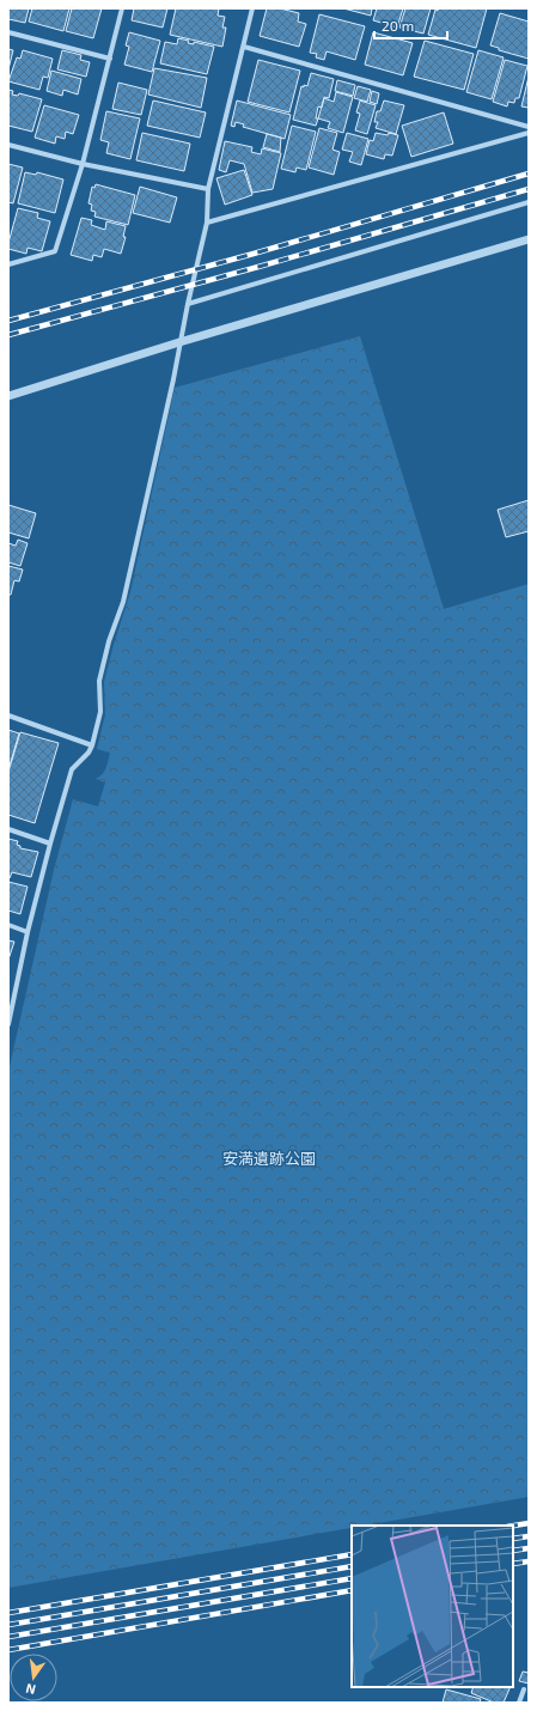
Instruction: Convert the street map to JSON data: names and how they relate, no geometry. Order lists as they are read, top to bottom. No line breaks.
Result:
{"parks":["安満遺跡公園"],"scale_bar":"20 m","north":"bottom"}
